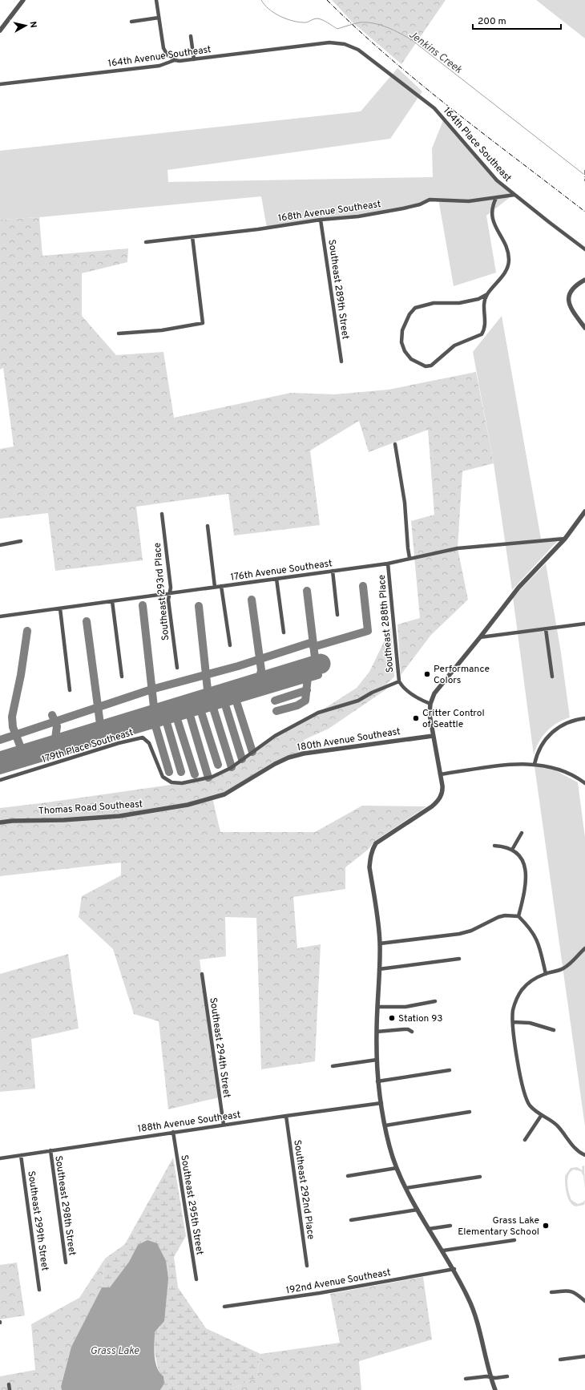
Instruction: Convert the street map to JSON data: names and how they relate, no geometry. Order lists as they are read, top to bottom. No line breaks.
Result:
{"streets":{"street":["164th Avenue Southeast","164th Place Southeast","168th Avenue Southeast","Southeast 289th Street","176th Avenue Southeast","Southeast 293rd Place","Southeast 288th Place","180th Avenue Southeast","179th Place Southeast","Thomas Road Southeast","Southeast 294th Street","188th Avenue Southeast","Southeast 292nd Place","Southeast 295th Street","Southeast 298th Street","Southeast 299th Street","192nd Avenue Southeast"]},"crossings":[["164th Avenue Southeast","164th Place Southeast"],["164th Place Southeast","168th Avenue Southeast"],["168th Avenue Southeast","Southeast 289th Street"],["176th Avenue Southeast","Southeast 293rd Place"],["176th Avenue Southeast","Southeast 288th Place"],["Southeast 288th Place","179th Place Southeast"],["180th Avenue Southeast","Thomas Road Southeast"],["Southeast 294th Street","188th Avenue Southeast"],["188th Avenue Southeast","Southeast 292nd Place"],["188th Avenue Southeast","Southeast 295th Street"],["188th Avenue Southeast","Southeast 298th Street"],["188th Avenue Southeast","Southeast 299th Street"]],"water":["Jenkins Creek","Grass Lake"],"places":["Performance Colors","Critter Control of Seattle","Station 93","Grass Lake Elementary School"],"scale_bar":"200 m","north":"right"}
